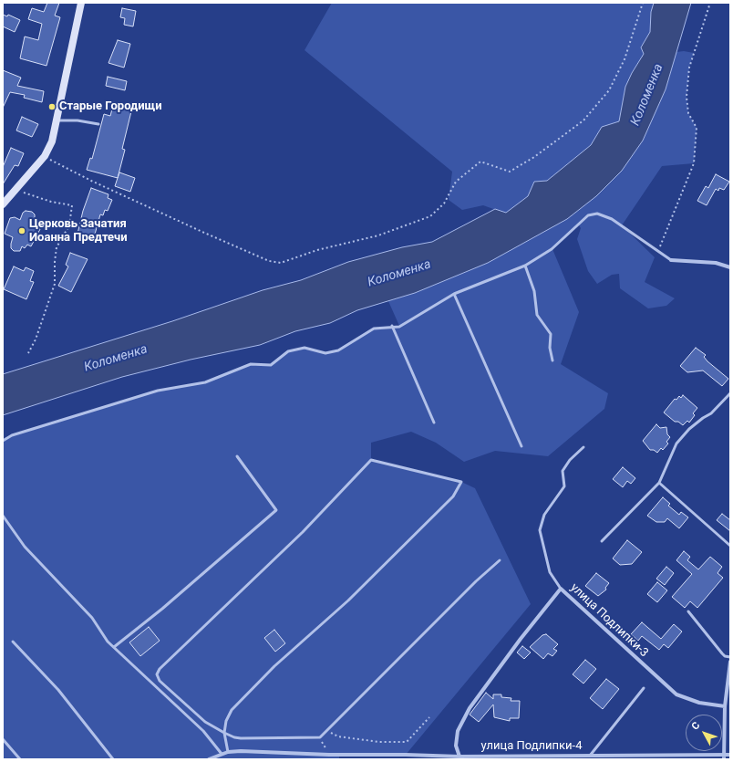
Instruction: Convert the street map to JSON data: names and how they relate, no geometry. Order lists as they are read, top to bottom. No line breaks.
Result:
{"streets":{"street":["улица Подлипки-3","улица Подлипки-4"]},"crossings":[["улица Подлипки-3","улица Подлипки-4"]],"water":["Коломенка"],"places":["Старые Городищи","Церковь Зачатия Иоанна Предтечи"],"north":"top left"}
